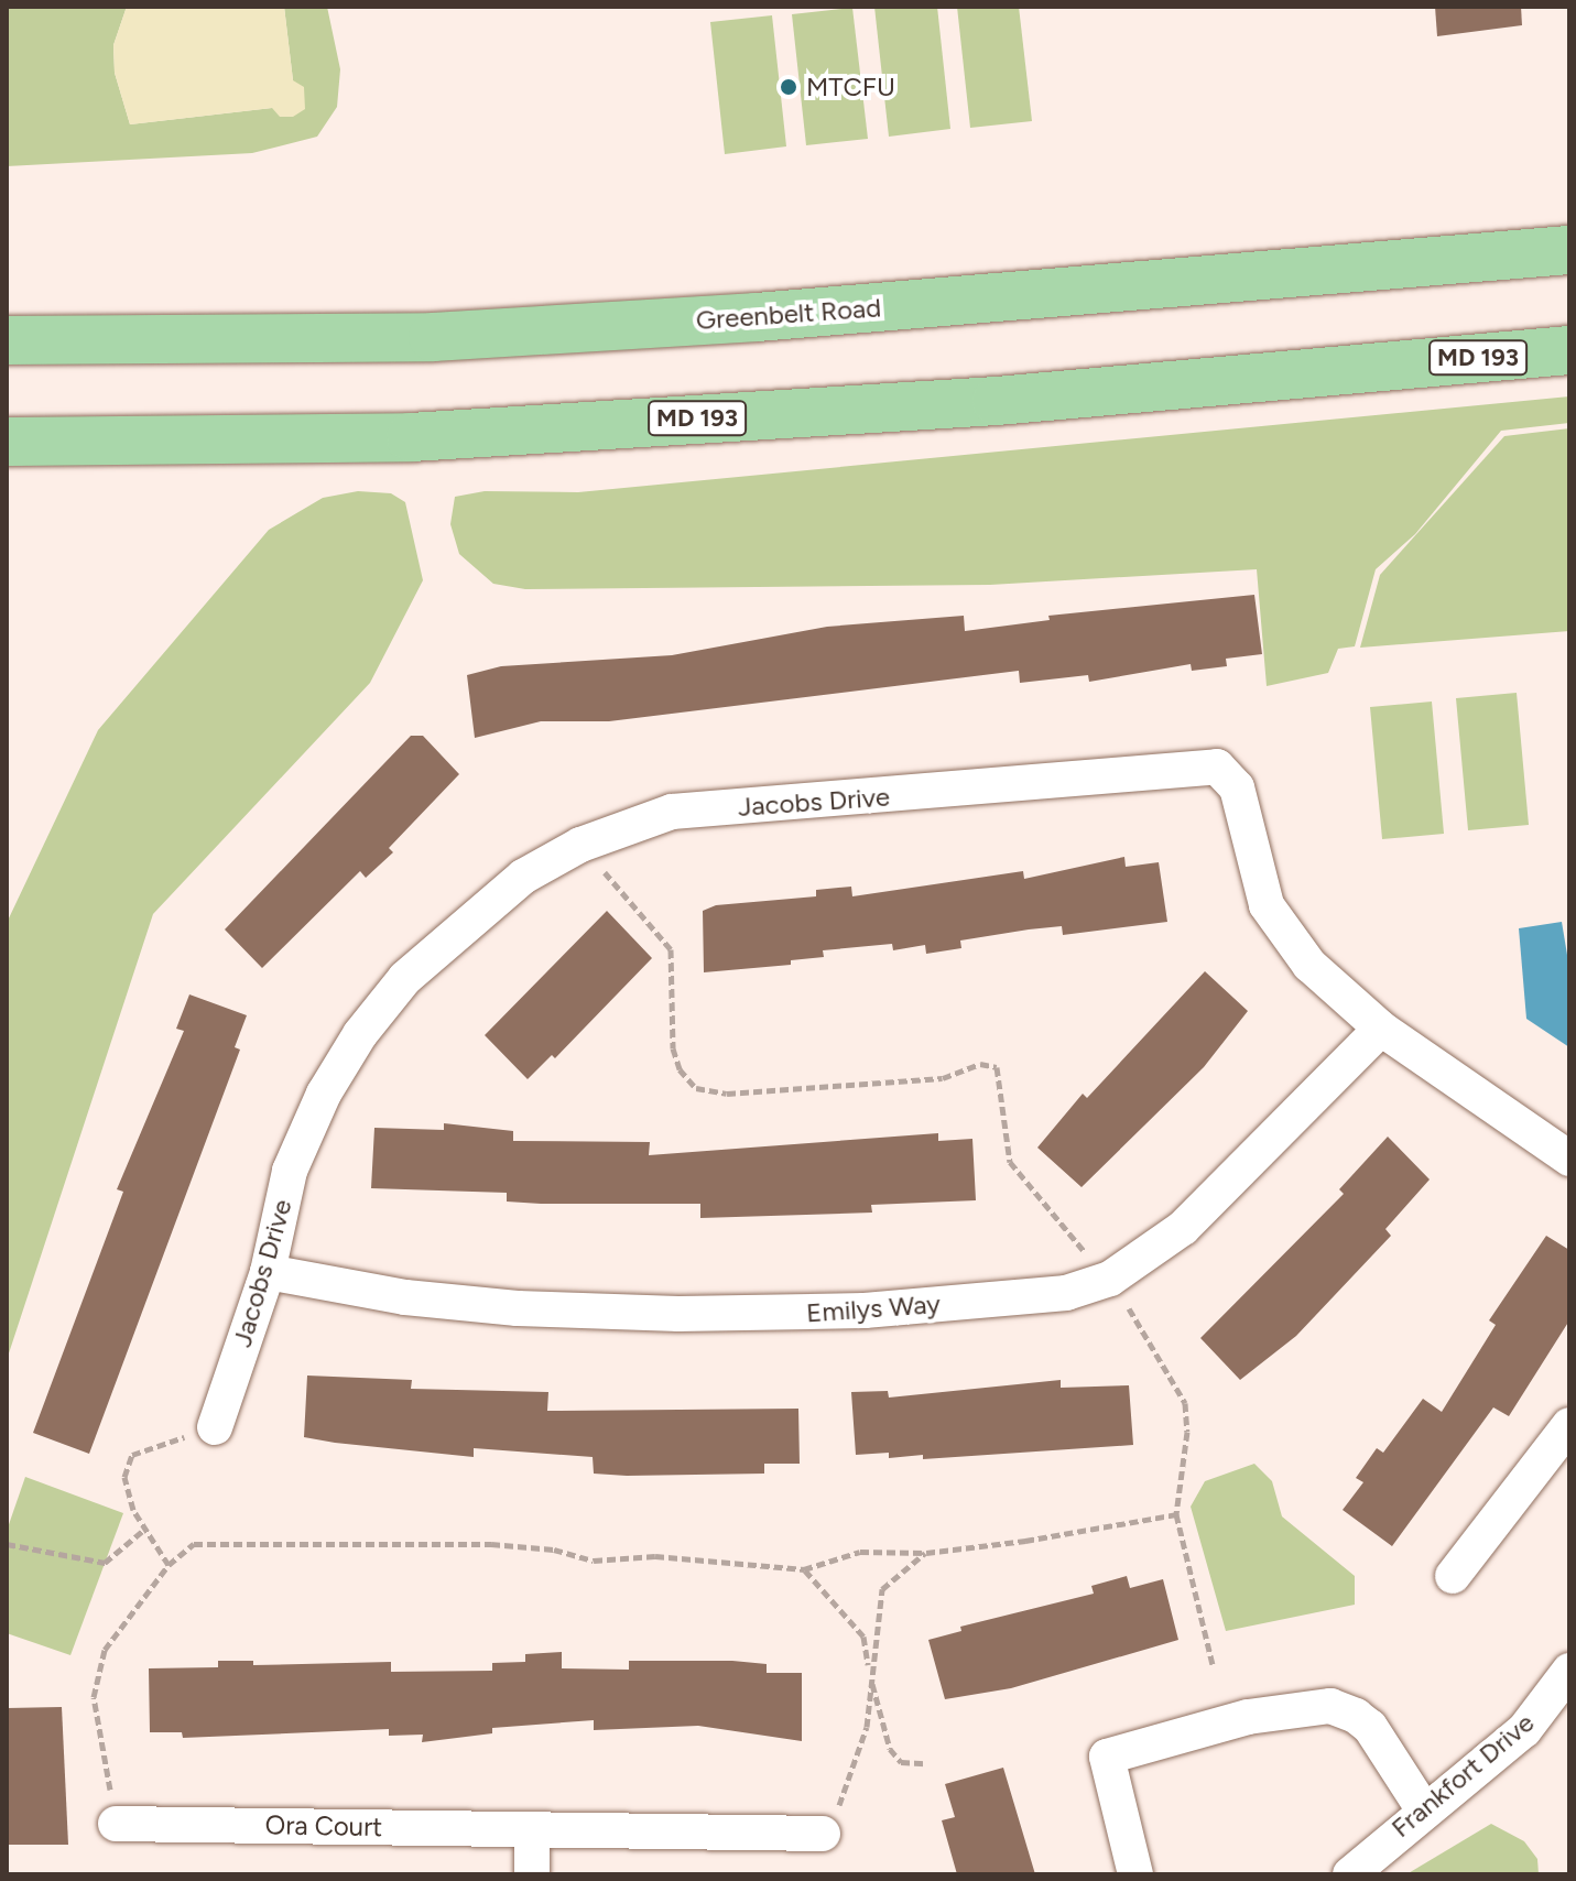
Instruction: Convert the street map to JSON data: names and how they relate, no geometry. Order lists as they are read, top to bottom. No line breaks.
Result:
{"streets":{"main road":["Greenbelt Road","MD 193"],"street":["Jacobs Drive","Emilys Way","Frankfort Drive","Ora Court"]},"crossings":[["Jacobs Drive","Emilys Way"]],"places":["MTCFU"]}
